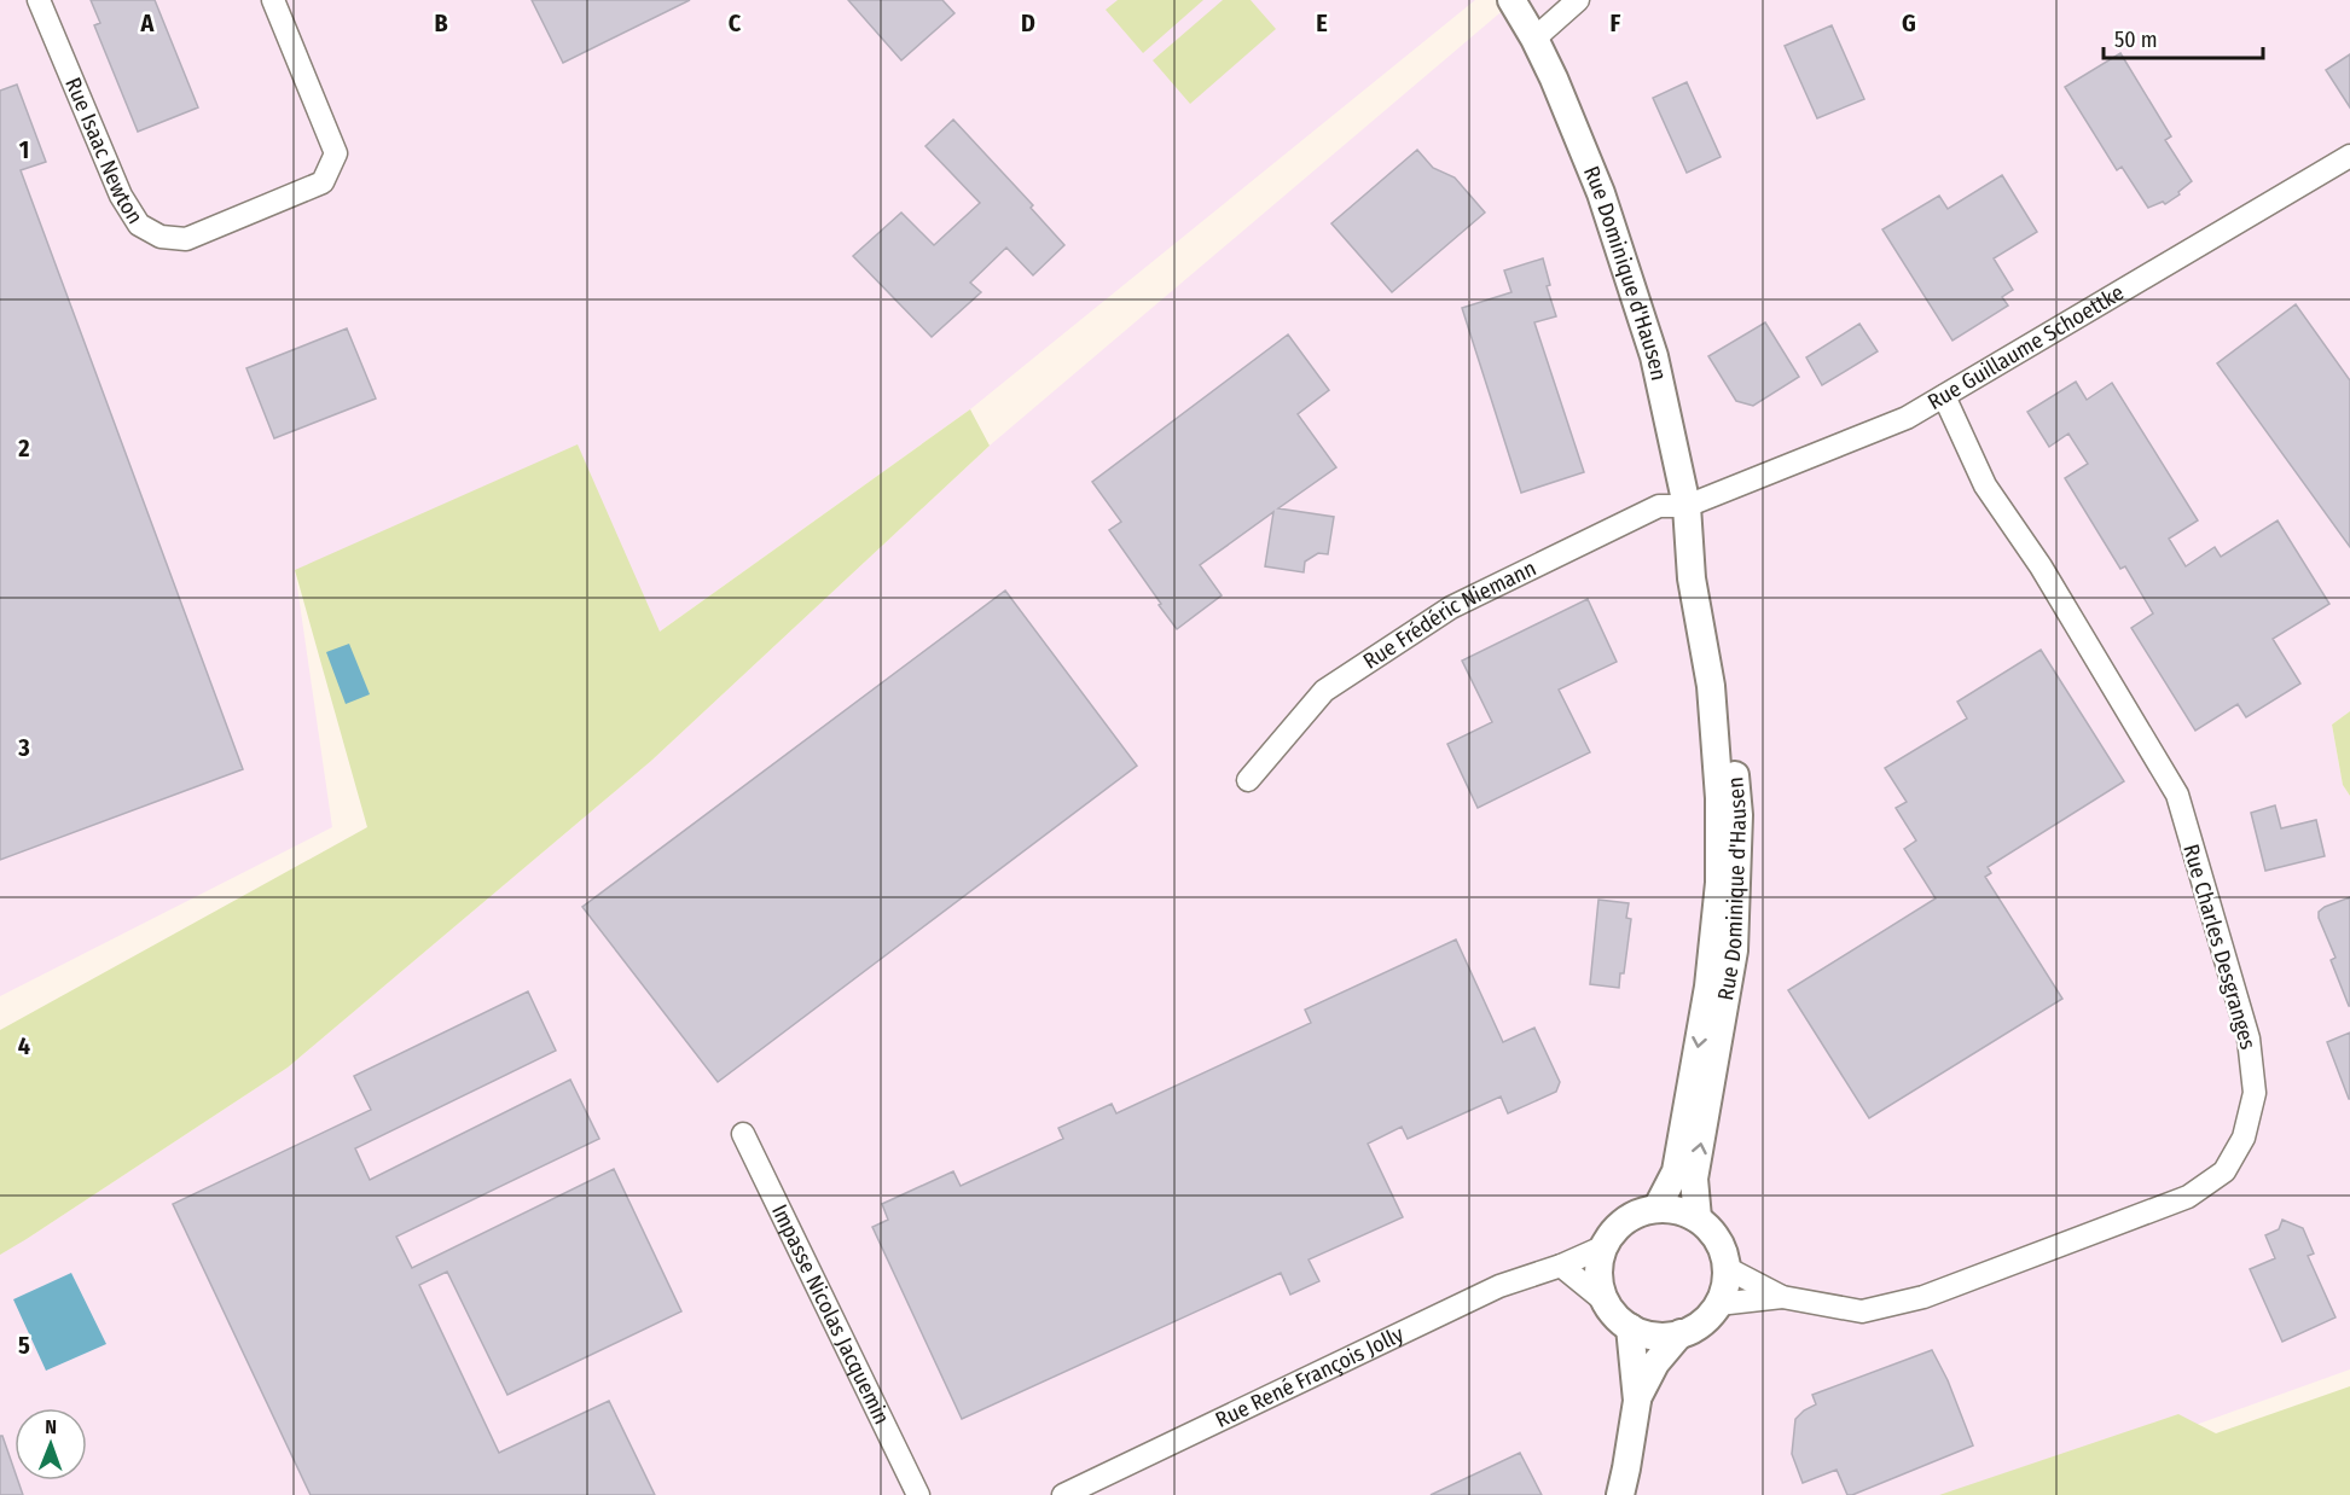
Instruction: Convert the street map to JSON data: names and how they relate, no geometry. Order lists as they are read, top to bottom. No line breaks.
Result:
{"streets":{"street":["Rue Isaac Newton","Rue Dominique d'Hausen","Rue Guillaume Schoettke","Rue Frédéric Niemann","Rue Charles Desgranges","Impasse Nicolas Jacquemin","Rue René François Jolly"]},"crossings":[["Rue Dominique d'Hausen","Rue Guillaume Schoettke"],["Rue Dominique d'Hausen","Rue Frédéric Niemann"],["Rue Dominique d'Hausen","Rue Charles Desgranges"],["Rue Dominique d'Hausen","Rue René François Jolly"],["Rue Guillaume Schoettke","Rue Frédéric Niemann"],["Rue Guillaume Schoettke","Rue Charles Desgranges"],["Rue Charles Desgranges","Rue René François Jolly"]],"scale_bar":"50 m","north":"top","grid":{"columns":["A","B","C","D","E","F","G"],"rows":["1","2","3","4","5"]}}
